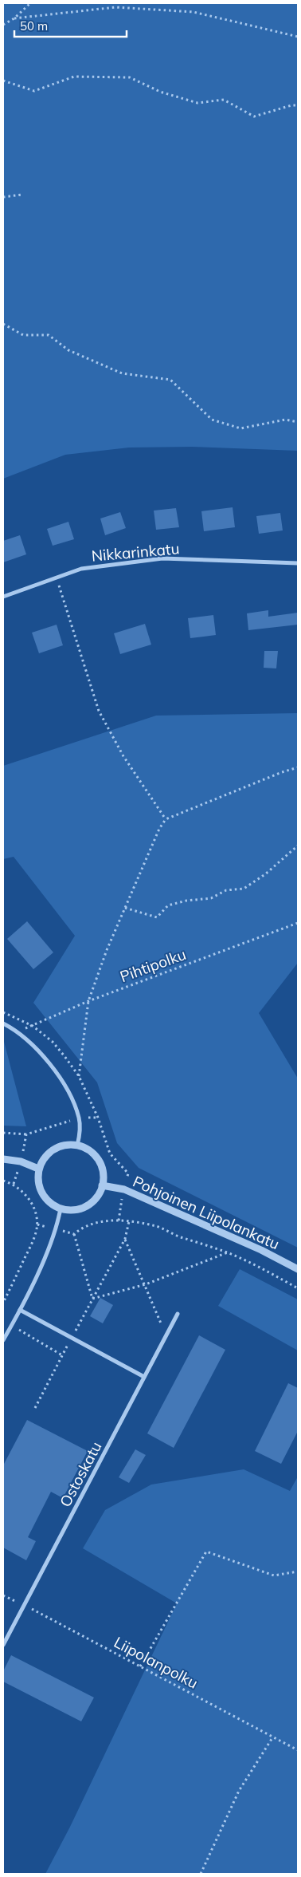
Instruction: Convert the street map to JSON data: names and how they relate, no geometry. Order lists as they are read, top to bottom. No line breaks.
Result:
{"streets":{"street":["Nikkarinkatu","Pohjoinen Liipolankatu","Ostoskatu"],"path":["Pihtipolku","Liipolanpolku"]},"crossings":[["Ostoskatu","Liipolanpolku"]],"scale_bar":"50 m"}
